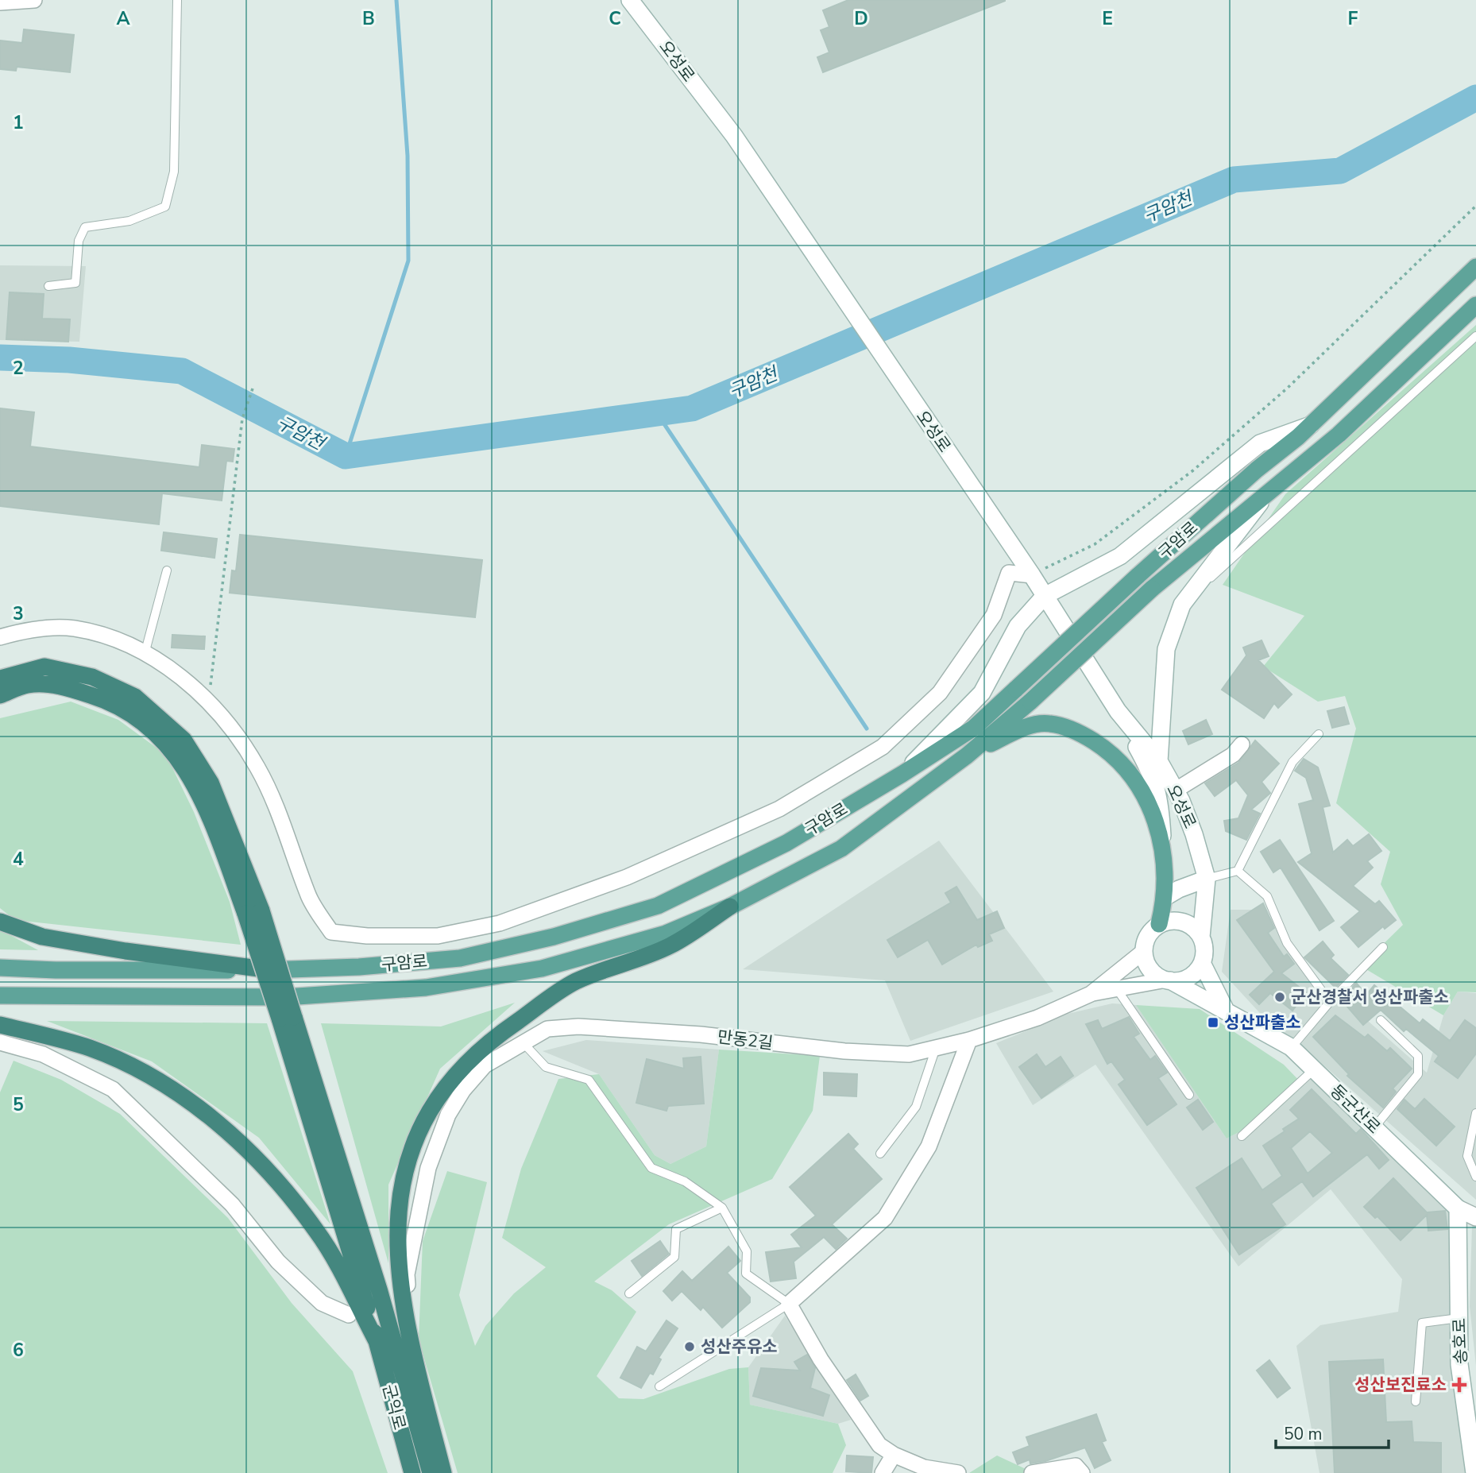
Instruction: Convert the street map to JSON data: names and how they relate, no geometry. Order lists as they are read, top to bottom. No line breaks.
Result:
{"streets":{"highway":["군익로"],"main road":["오성로","구암로","동군산로","송호로"],"street":["만동2길"]},"crossings":[["동군산로","송호로"]],"water":["구암천"],"places":{"other":["군산경찰서 성산파출소","성산주유소"],"transit":["성산파출소"],"health":["성산보진료소"]},"scale_bar":"50 m","grid":{"columns":["A","B","C","D","E","F"],"rows":["1","2","3","4","5","6"]}}
